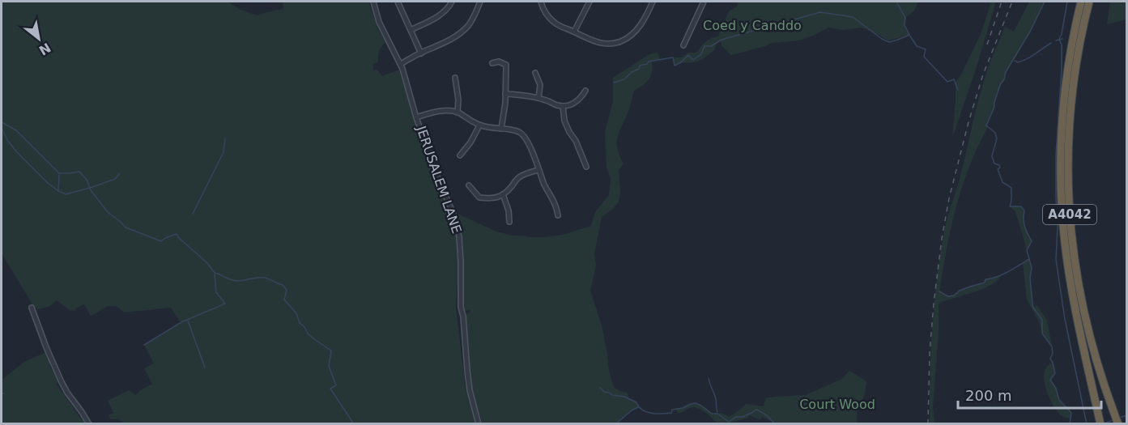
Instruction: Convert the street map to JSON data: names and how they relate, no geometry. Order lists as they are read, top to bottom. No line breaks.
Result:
{"streets":{"highway":["A4042"],"street":["JERUSALEM LANE"]},"parks":["Coed y Canddo","Court Wood"],"scale_bar":"200 m","north":"bottom right"}
